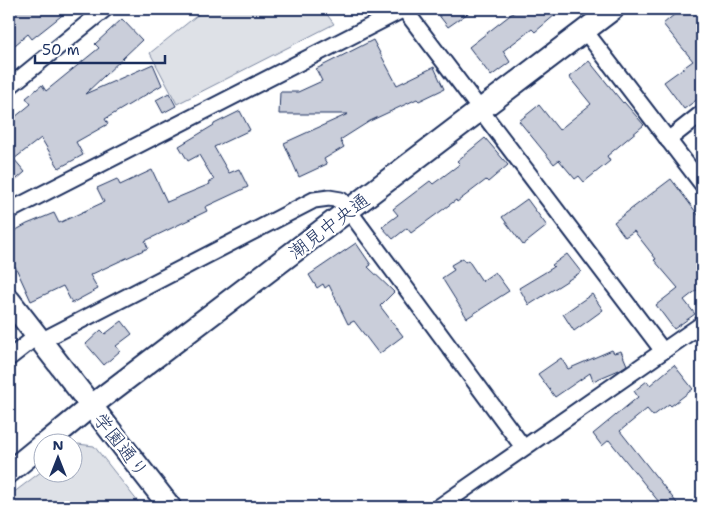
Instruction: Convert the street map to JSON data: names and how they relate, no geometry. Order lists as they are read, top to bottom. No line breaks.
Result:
{"streets":{"street":["潮見中央通","学園通り"]},"crossings":[["潮見中央通","学園通り"]],"scale_bar":"50 m","north":"top"}
